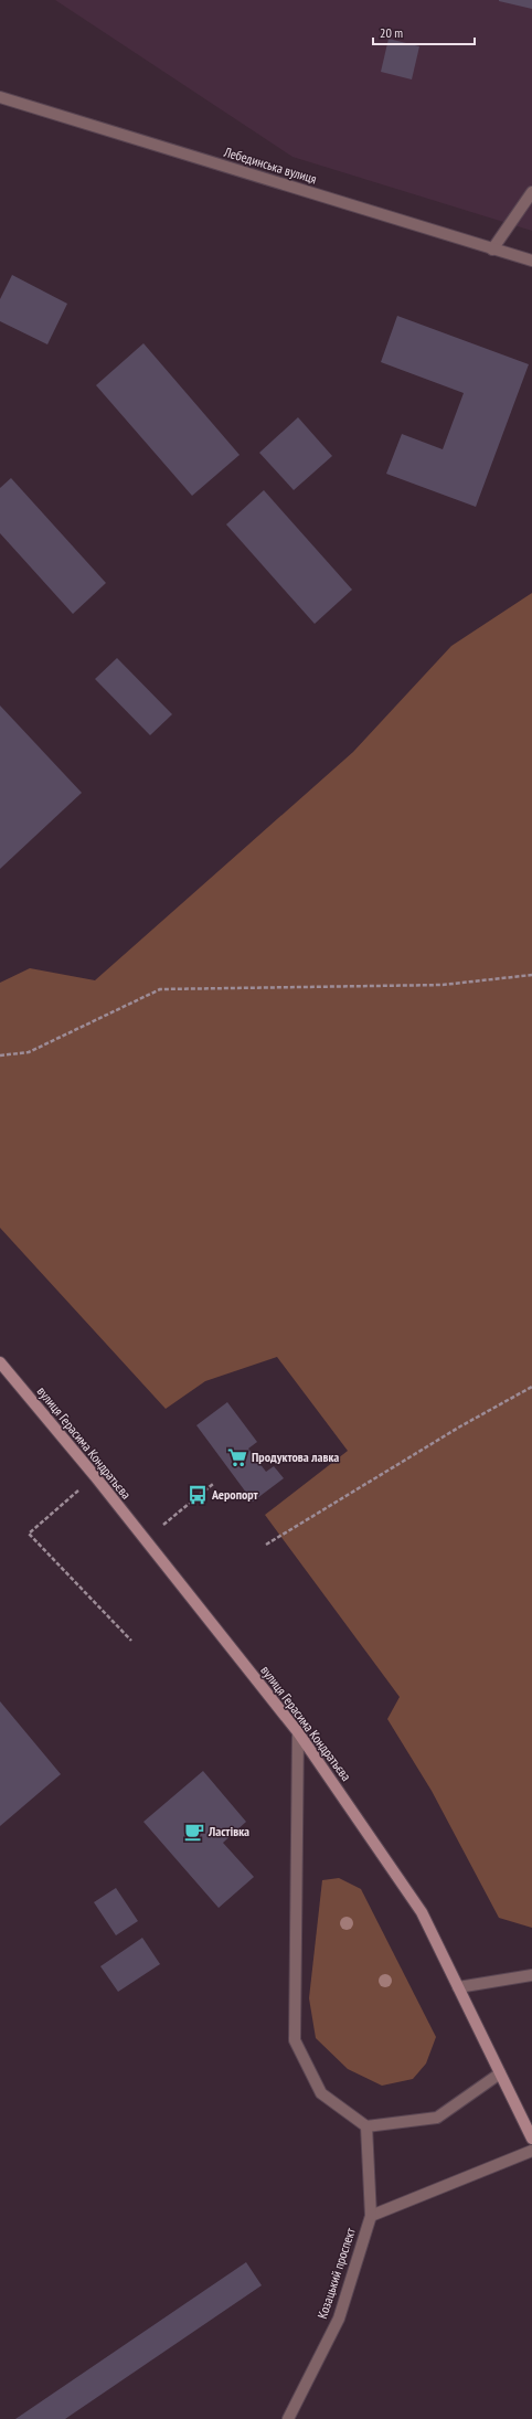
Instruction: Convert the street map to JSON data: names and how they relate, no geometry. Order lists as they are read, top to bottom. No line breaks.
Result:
{"streets":{"main road":["вулиця Герасима Кондратьєва"],"street":["Лебединська вулиця","Козацький проспект"]},"places":{"supermarket":["Продуктова лавка"],"bus stop":["Аеропорт"],"cafe":["Ластівка"]},"scale_bar":"20 m"}
